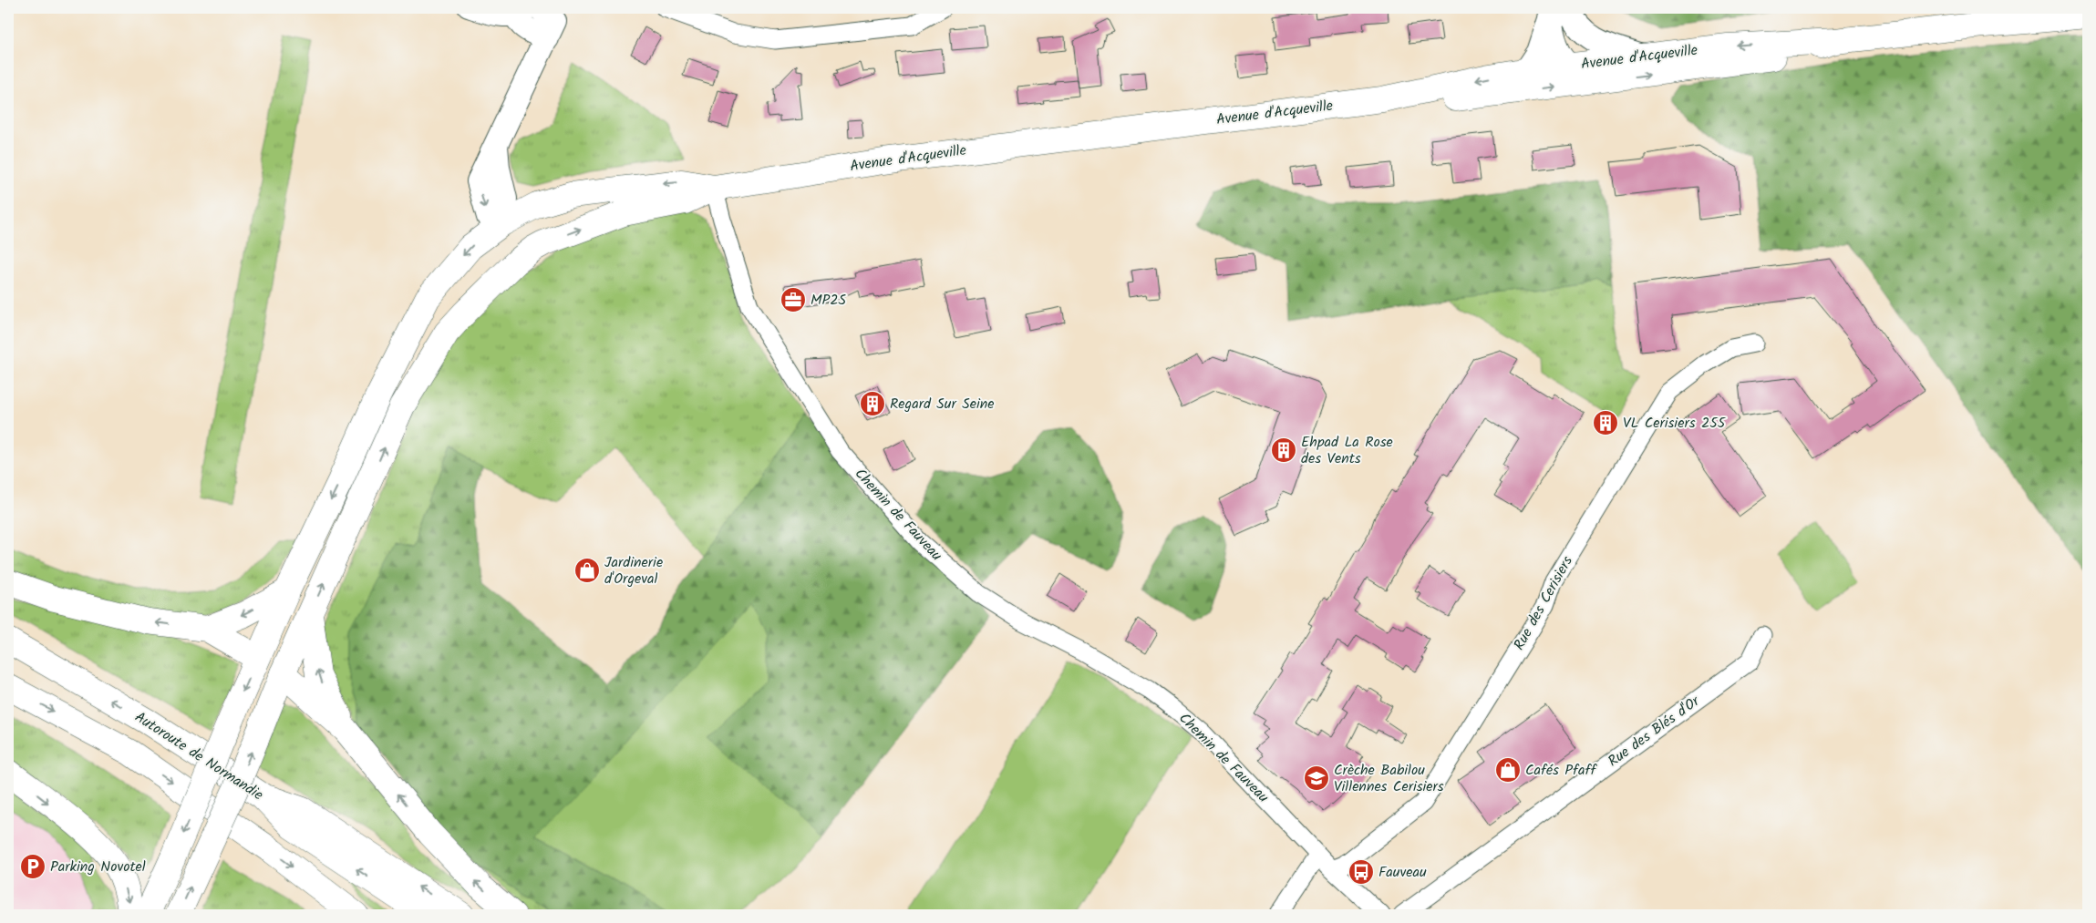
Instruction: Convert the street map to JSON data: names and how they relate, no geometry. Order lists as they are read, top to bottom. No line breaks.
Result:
{"streets":{"main road":["Avenue d'Acqueville","Autoroute de Normandie"],"street":["Chemin de Fauveau","Rue des Cerisiers","Rue des Blés d'Or"]},"crossings":[["Avenue d'Acqueville","Chemin de Fauveau"],["Chemin de Fauveau","Rue des Cerisiers"]],"places":{"office":["MP2S"],"building":["Regard Sur Seine","VL Cerisiers 255","Ehpad La Rose des Vents"],"shop":["Jardinerie d'Orgeval","Cafés Pfaff"],"school or university":["Crèche Babilou Villennes Cerisiers"],"parking":["Parking Novotel"],"bus stop":["Fauveau"]}}
